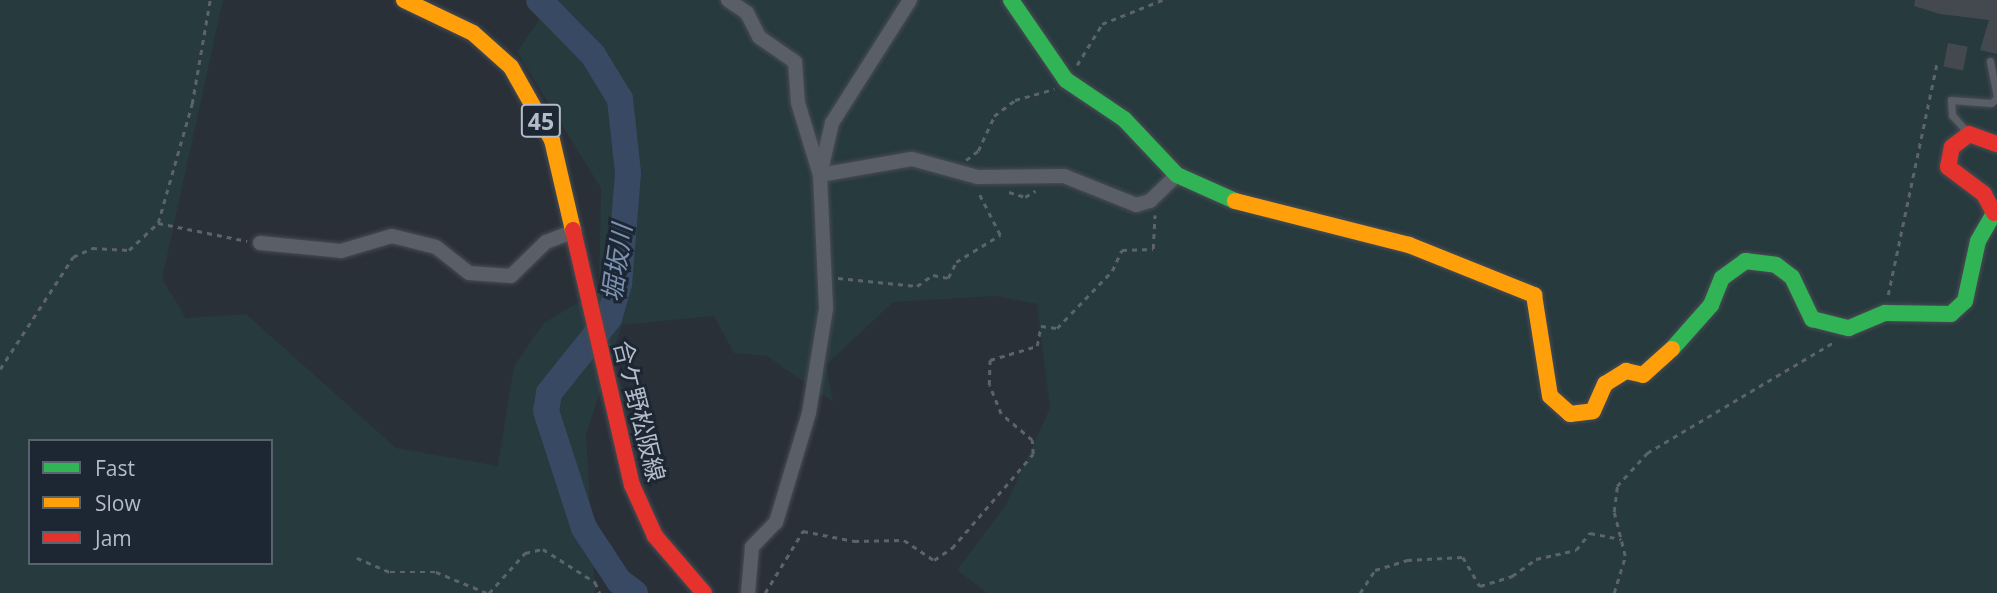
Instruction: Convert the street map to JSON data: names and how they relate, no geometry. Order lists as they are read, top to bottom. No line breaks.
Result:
{"streets":{"street":["45","合ケ野松阪線"]},"water":["堀坂川"],"legend":["Fast","Slow","Jam"]}
